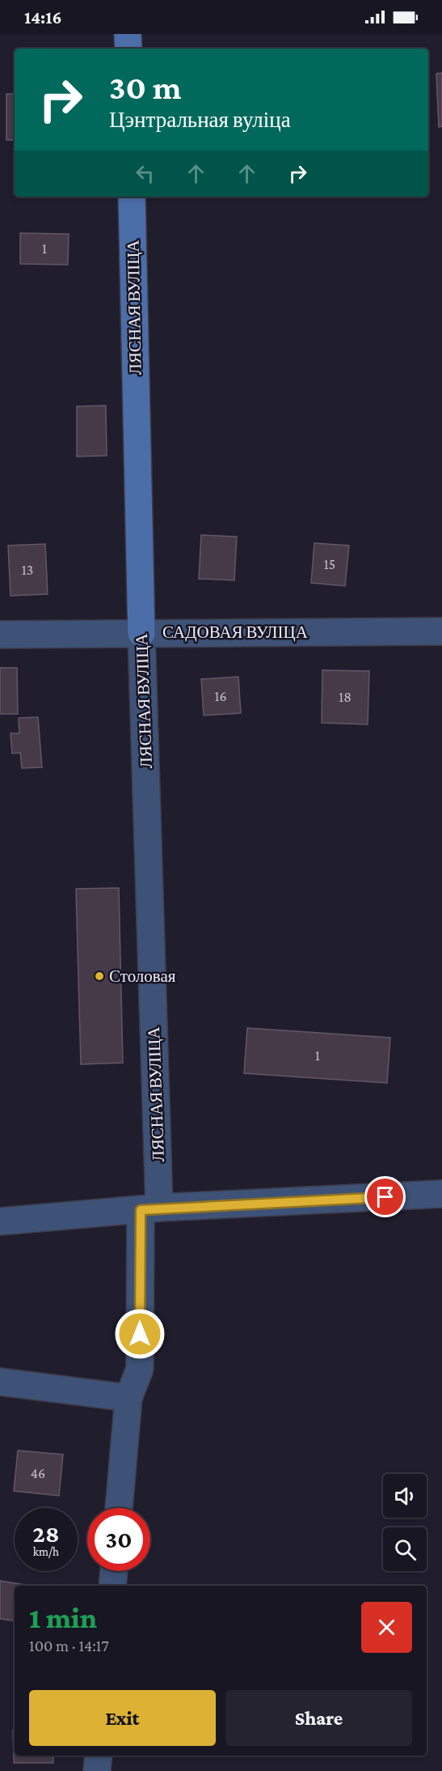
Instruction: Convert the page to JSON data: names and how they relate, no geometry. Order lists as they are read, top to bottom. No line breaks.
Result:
{"streets":{"street":["ЛЯСНАЯ ВУЛІЦА","САДОВАЯ ВУЛІЦА"]},"crossings":[["ЛЯСНАЯ ВУЛІЦА","САДОВАЯ ВУЛІЦА"]],"places":["Столовая"],"house_numbers":["1","15","13","16","18","1","46"],"page":{"status":"14:16","turn":["30 m","Цэнтральная вуліца"],"speed":"28 km/h","limit":"30","heading":["1 min","100 m · 14:17"],"buttons":["Exit","Share"]}}
